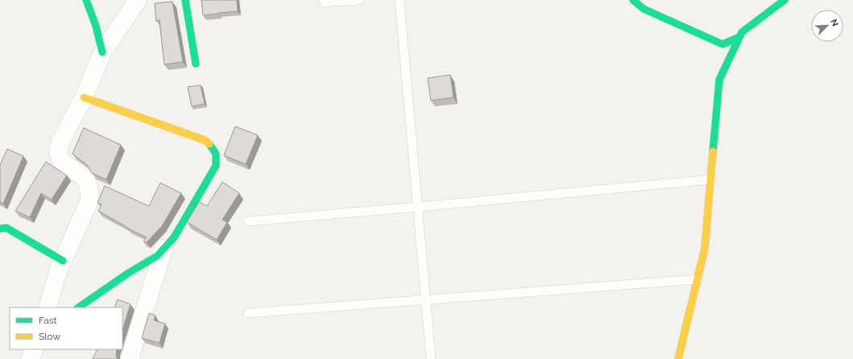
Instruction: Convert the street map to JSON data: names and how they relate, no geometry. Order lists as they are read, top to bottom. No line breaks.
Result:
{"legend":["Fast","Slow"],"north":"top right"}
